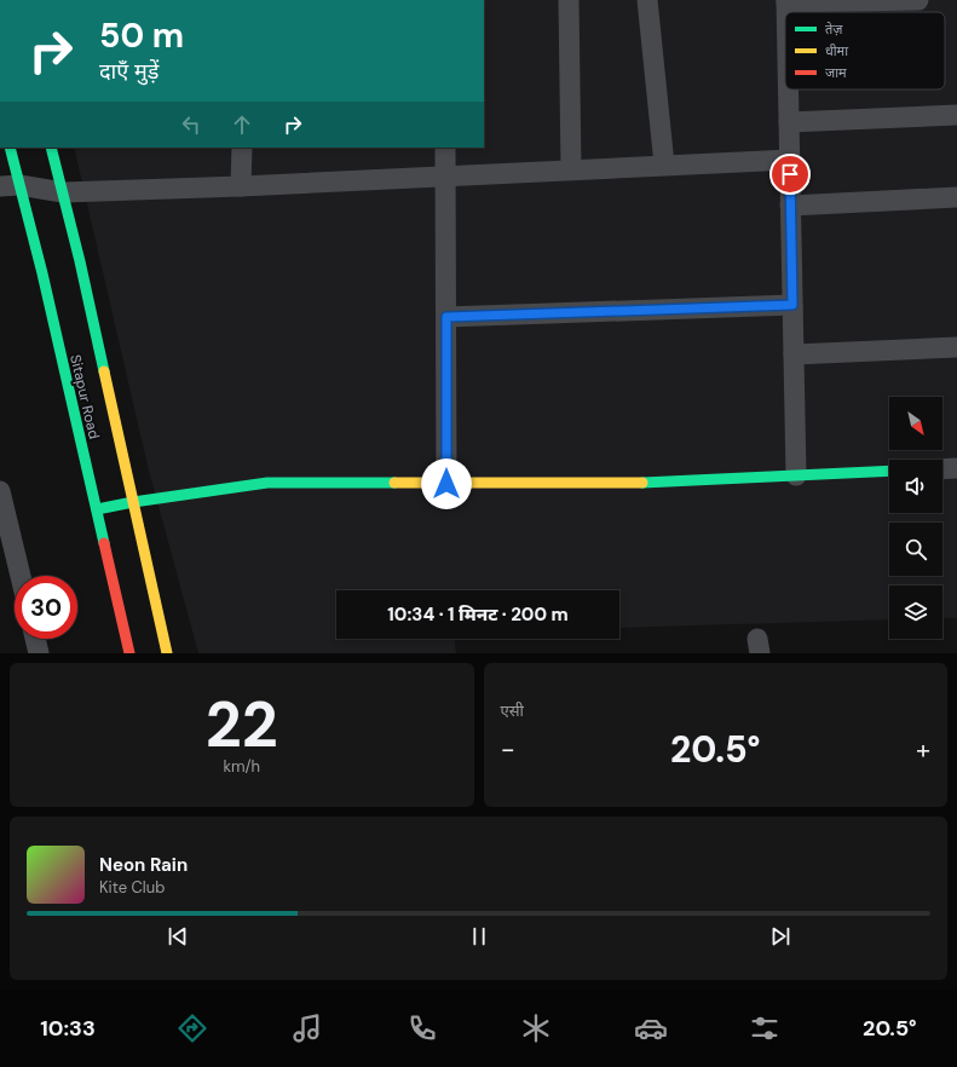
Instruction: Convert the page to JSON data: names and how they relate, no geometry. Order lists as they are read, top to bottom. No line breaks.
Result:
{"streets":{"main road":["Sitapur Road"]},"legend":["तेज़","धीमा","जाम"],"north":"bottom right","page":{"turn":["50 m","दाएँ मुड़ें"],"limit":"30","trip":"10:34 · 1 मिनट · 200 m","tile":[["22","km/h"],"एसी"],"heat":["−","20.5°","+"],"song":["Neon Rain","Kite Club"],"tabs":["10:33","20.5°"]}}
